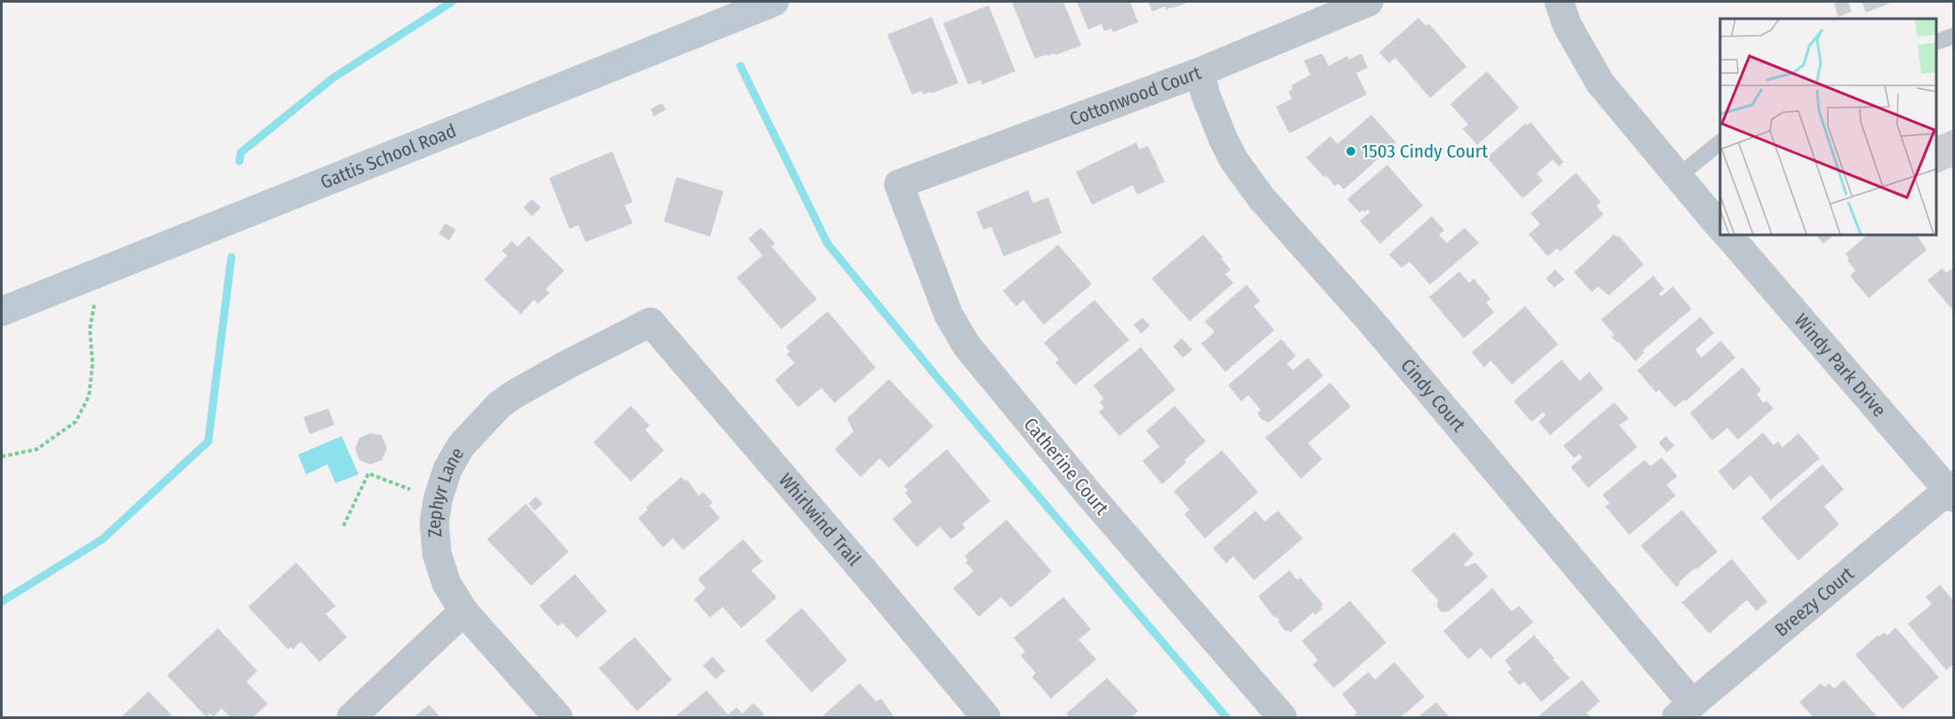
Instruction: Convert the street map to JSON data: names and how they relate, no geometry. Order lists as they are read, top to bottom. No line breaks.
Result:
{"streets":{"main road":["Gattis School Road"],"street":["Cottonwood Court","Windy Park Drive","Cindy Court","Catherine Court","Zephyr Lane","Whirlwind Trail","Breezy Court"]},"crossings":[["Cottonwood Court","Cindy Court"],["Cottonwood Court","Catherine Court"],["Windy Park Drive","Breezy Court"],["Cindy Court","Breezy Court"],["Zephyr Lane","Whirlwind Trail"]],"places":["1503 Cindy Court"]}
